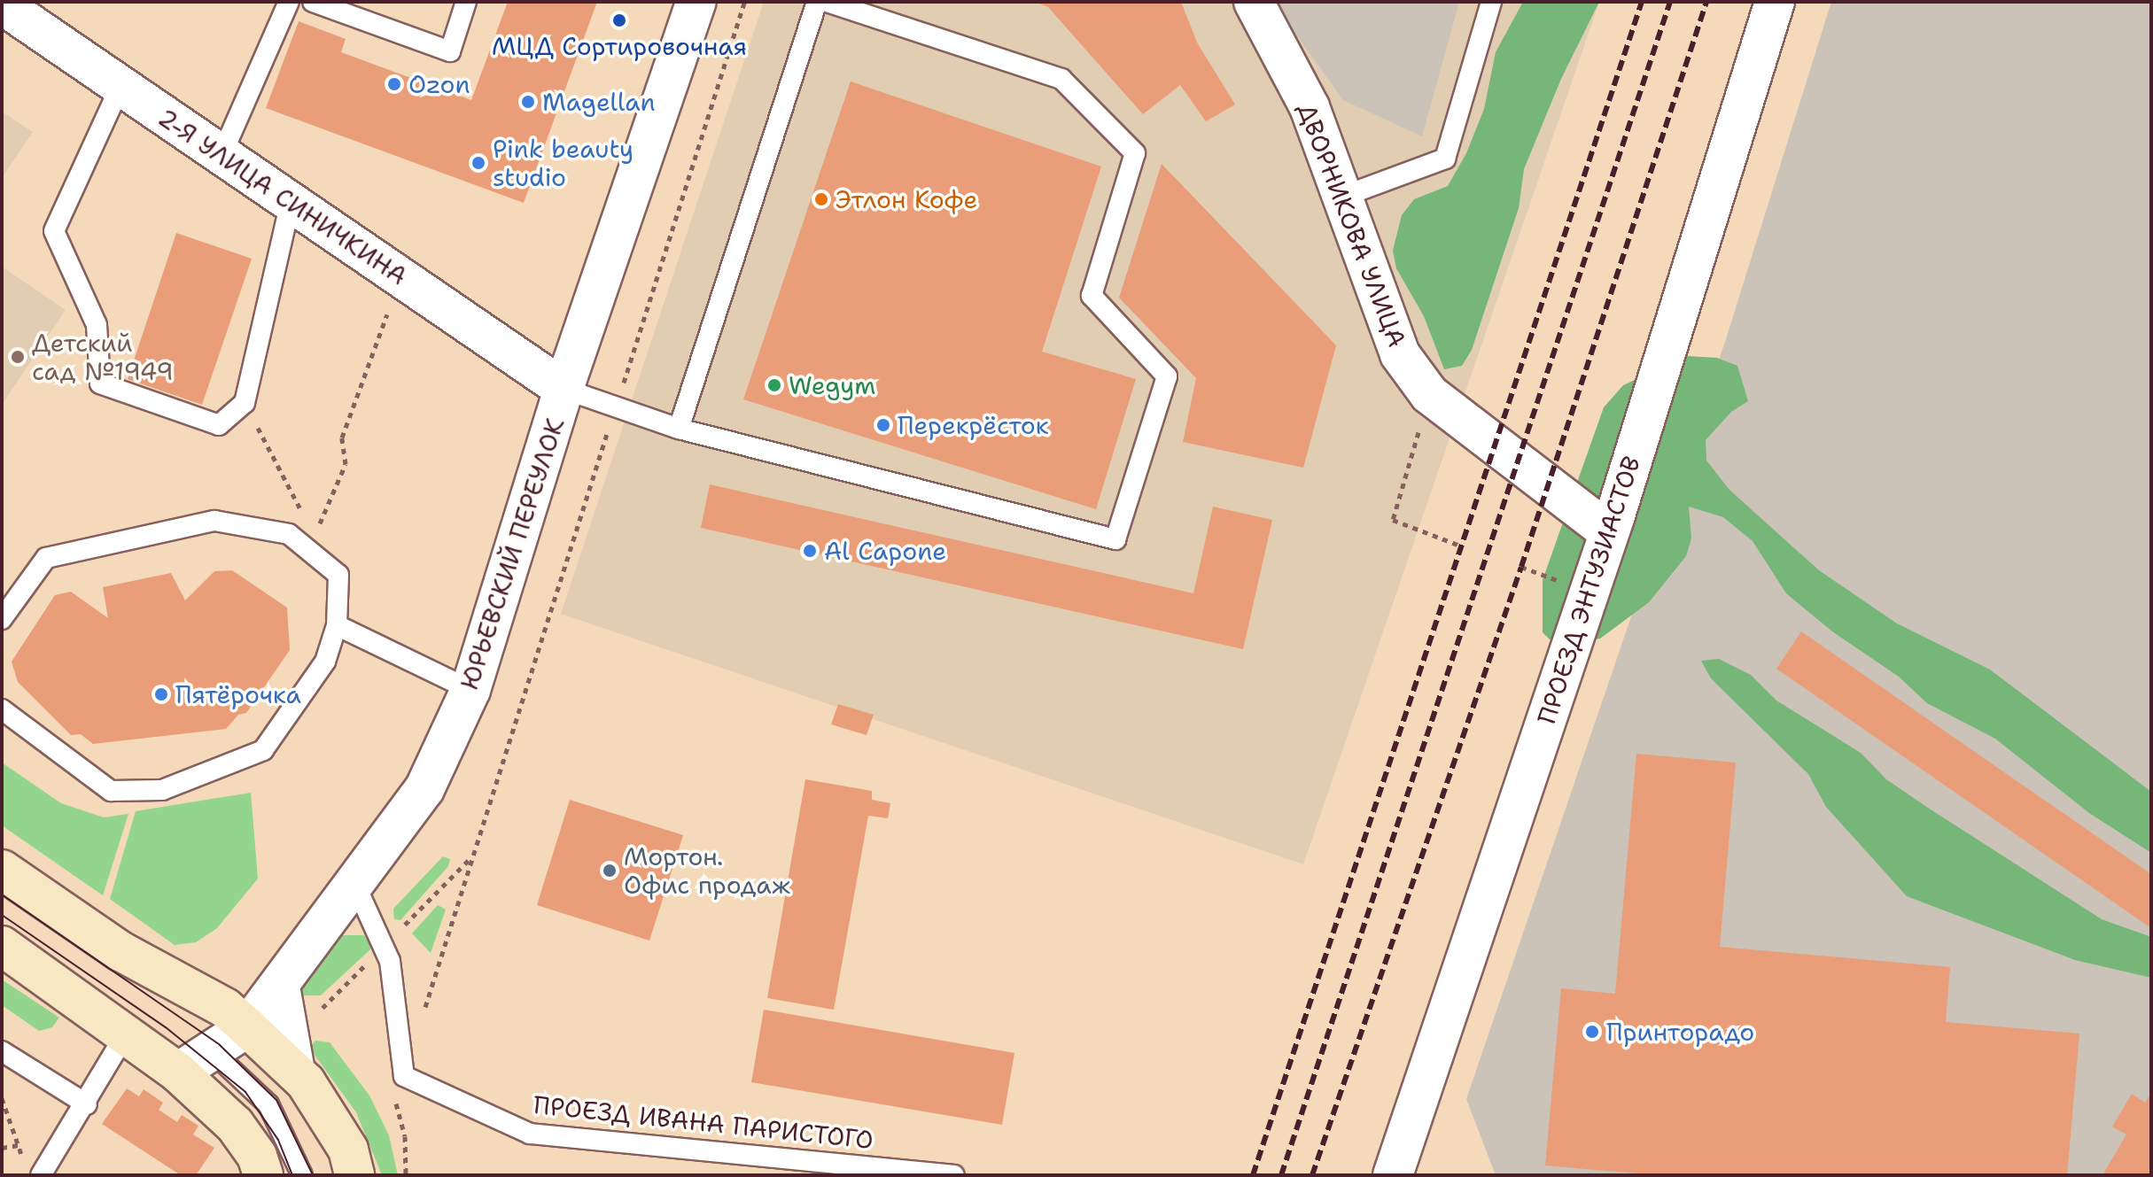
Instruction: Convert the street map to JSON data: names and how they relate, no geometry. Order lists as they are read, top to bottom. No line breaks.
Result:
{"streets":{"street":["2-Я УЛИЦА СИНИЧКИНА","ДВОРНИКОВА УЛИЦА","ЮРЬЕВСКИЙ ПЕРЕУЛОК","ПРОЕЗД ЭНТУЗИАСТОВ"],"lane":["ПРОЕЗД ИВАНА ПАРИСТОГО"]},"crossings":[["2-Я УЛИЦА СИНИЧКИНА","ЮРЬЕВСКИЙ ПЕРЕУЛОК"],["ДВОРНИКОВА УЛИЦА","ПРОЕЗД ЭНТУЗИАСТОВ"]],"places":["МЦД Сортировочная","Ozon","Magellan","Pink beauty studio","Этлон Кофе","Детский сад №1949","Wegym","Перекрёсток","Al Capone","Пятёрочка","Мортон. Офис продаж","Принторадо"]}
